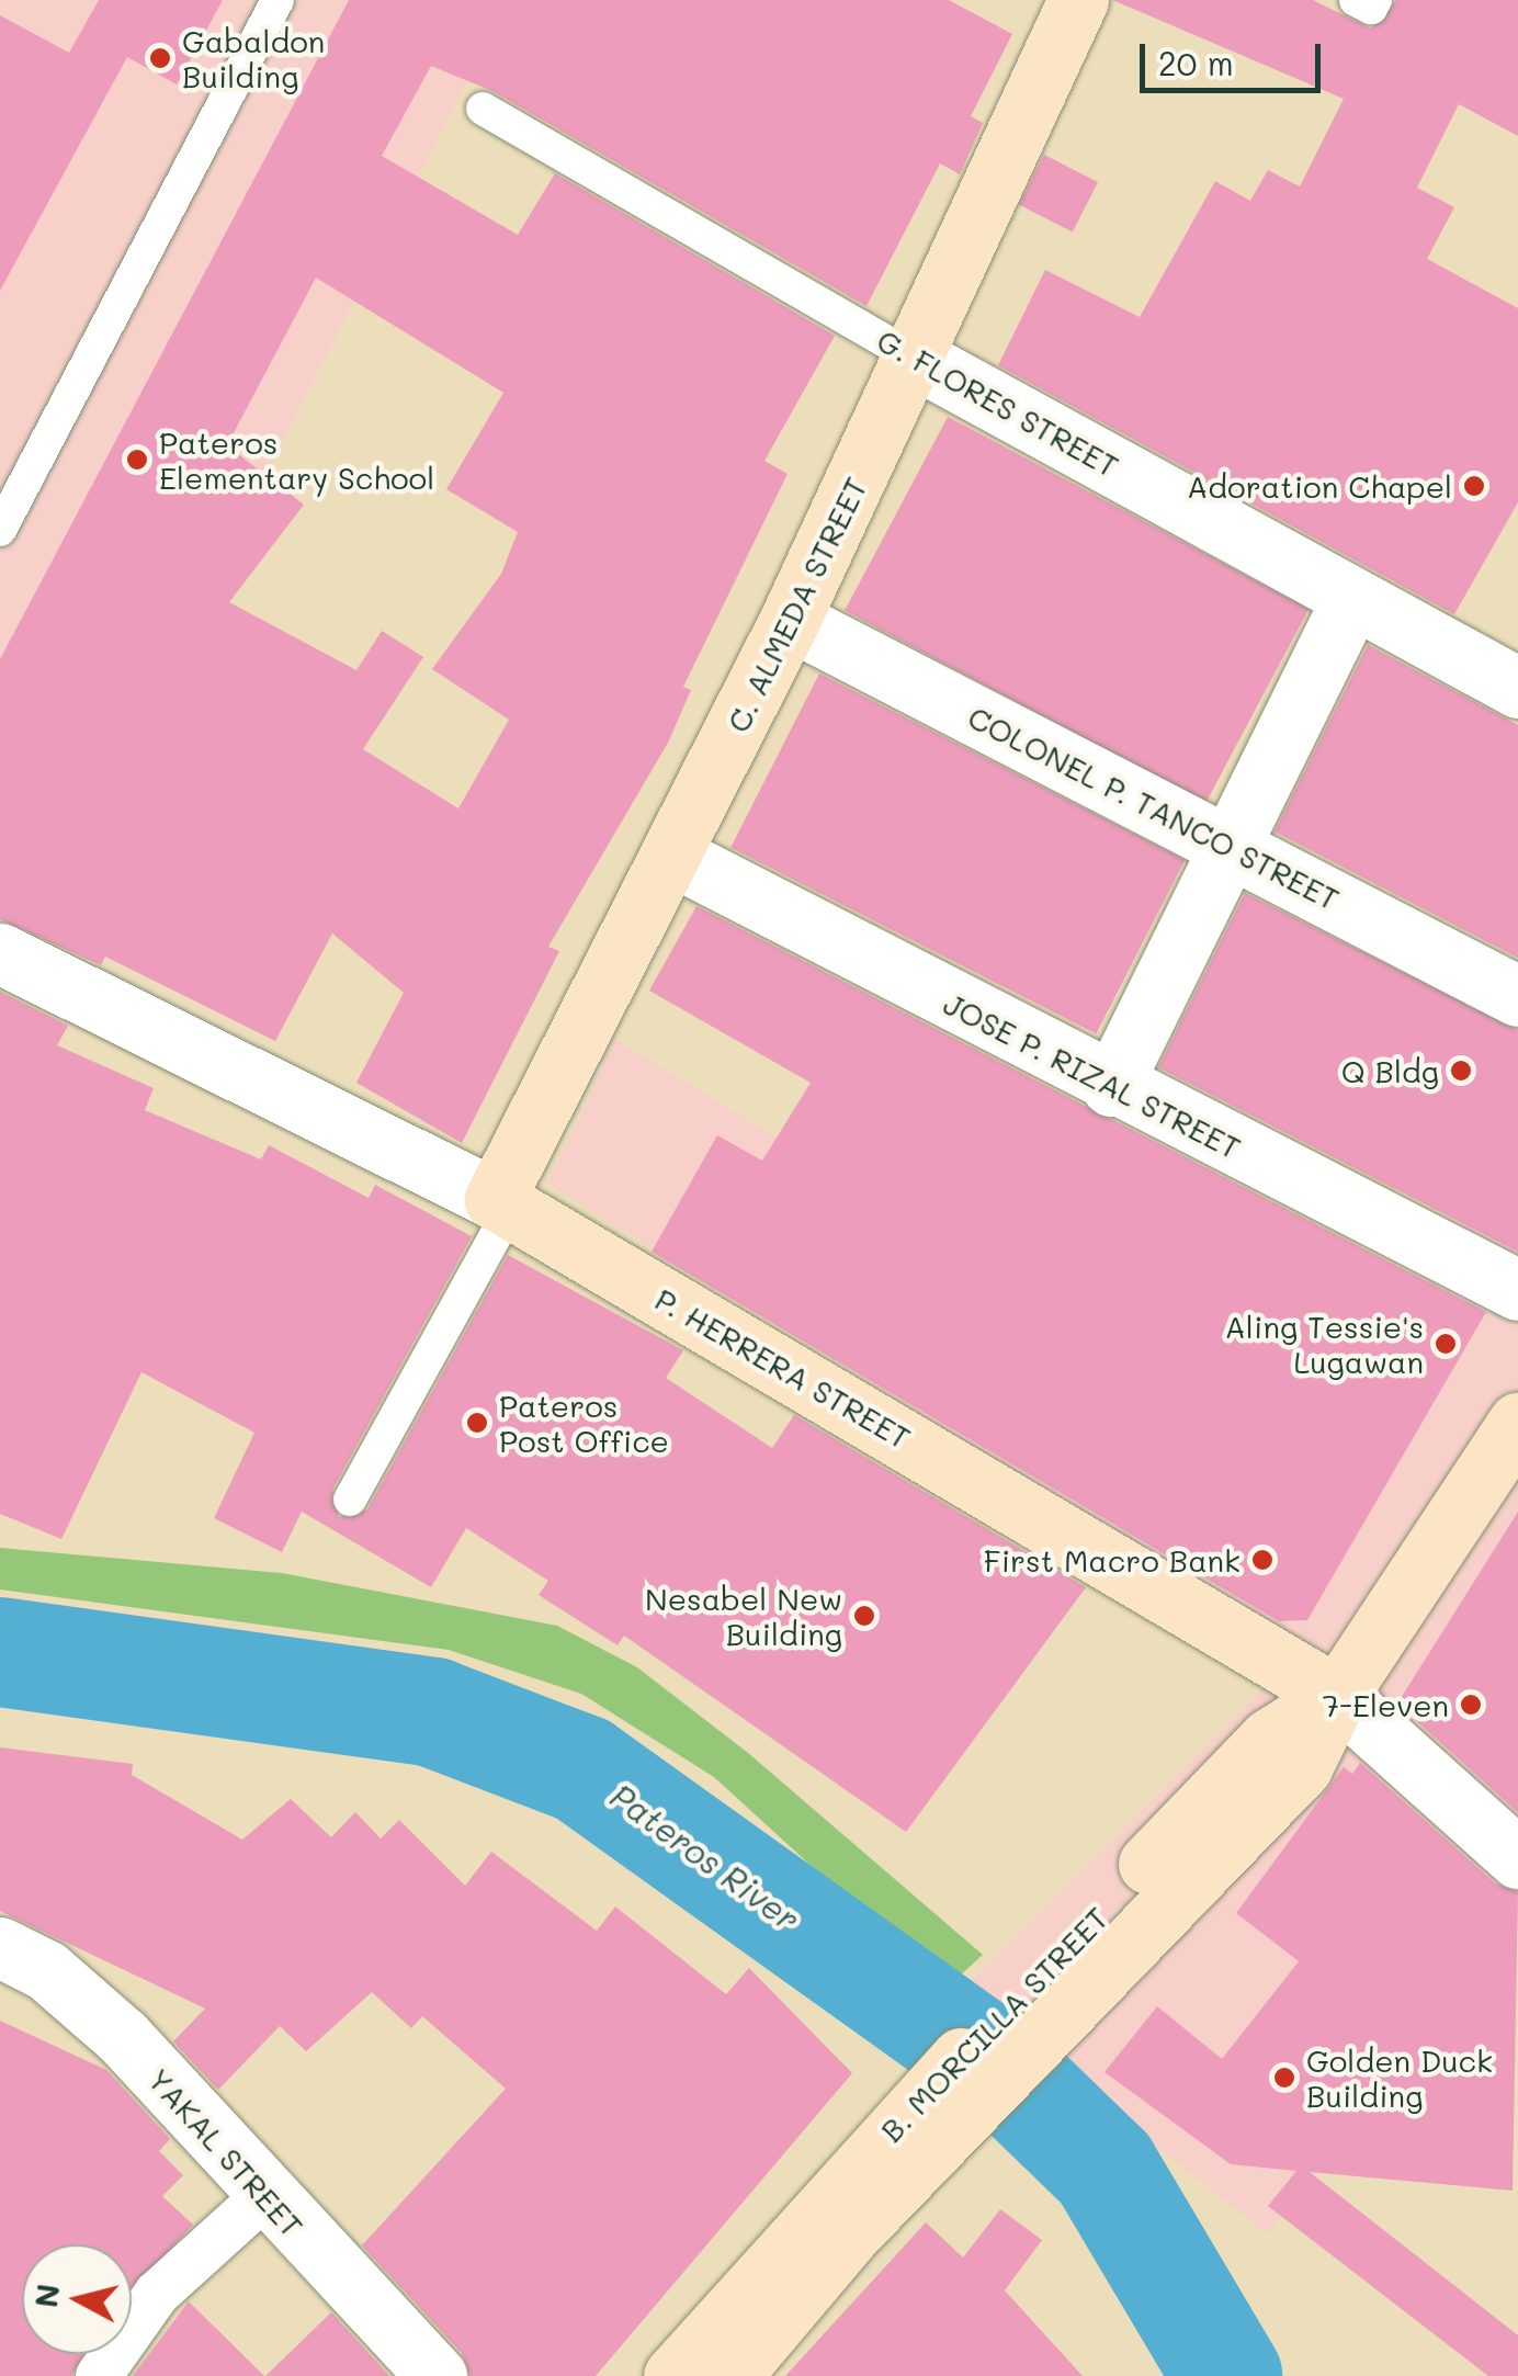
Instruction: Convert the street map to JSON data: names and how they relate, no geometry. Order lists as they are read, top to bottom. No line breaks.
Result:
{"streets":{"main road":["C. ALMEDA STREET","P. HERRERA STREET","B. MORCILLA STREET"],"street":["G. FLORES STREET","COLONEL P. TANCO STREET","JOSE P. RIZAL STREET","YAKAL STREET"]},"crossings":[["G. FLORES STREET","C. ALMEDA STREET"],["C. ALMEDA STREET","COLONEL P. TANCO STREET"],["C. ALMEDA STREET","JOSE P. RIZAL STREET"],["C. ALMEDA STREET","P. HERRERA STREET"],["P. HERRERA STREET","B. MORCILLA STREET"]],"water":["Pateros River"],"places":["Gabaldon Building","Pateros Elementary School","Adoration Chapel","Q Bldg","Aling Tessie's Lugawan","Pateros Post Office","First Macro Bank","Nesabel New Building","7-Eleven","Golden Duck Building"],"scale_bar":"20 m","north":"left"}
